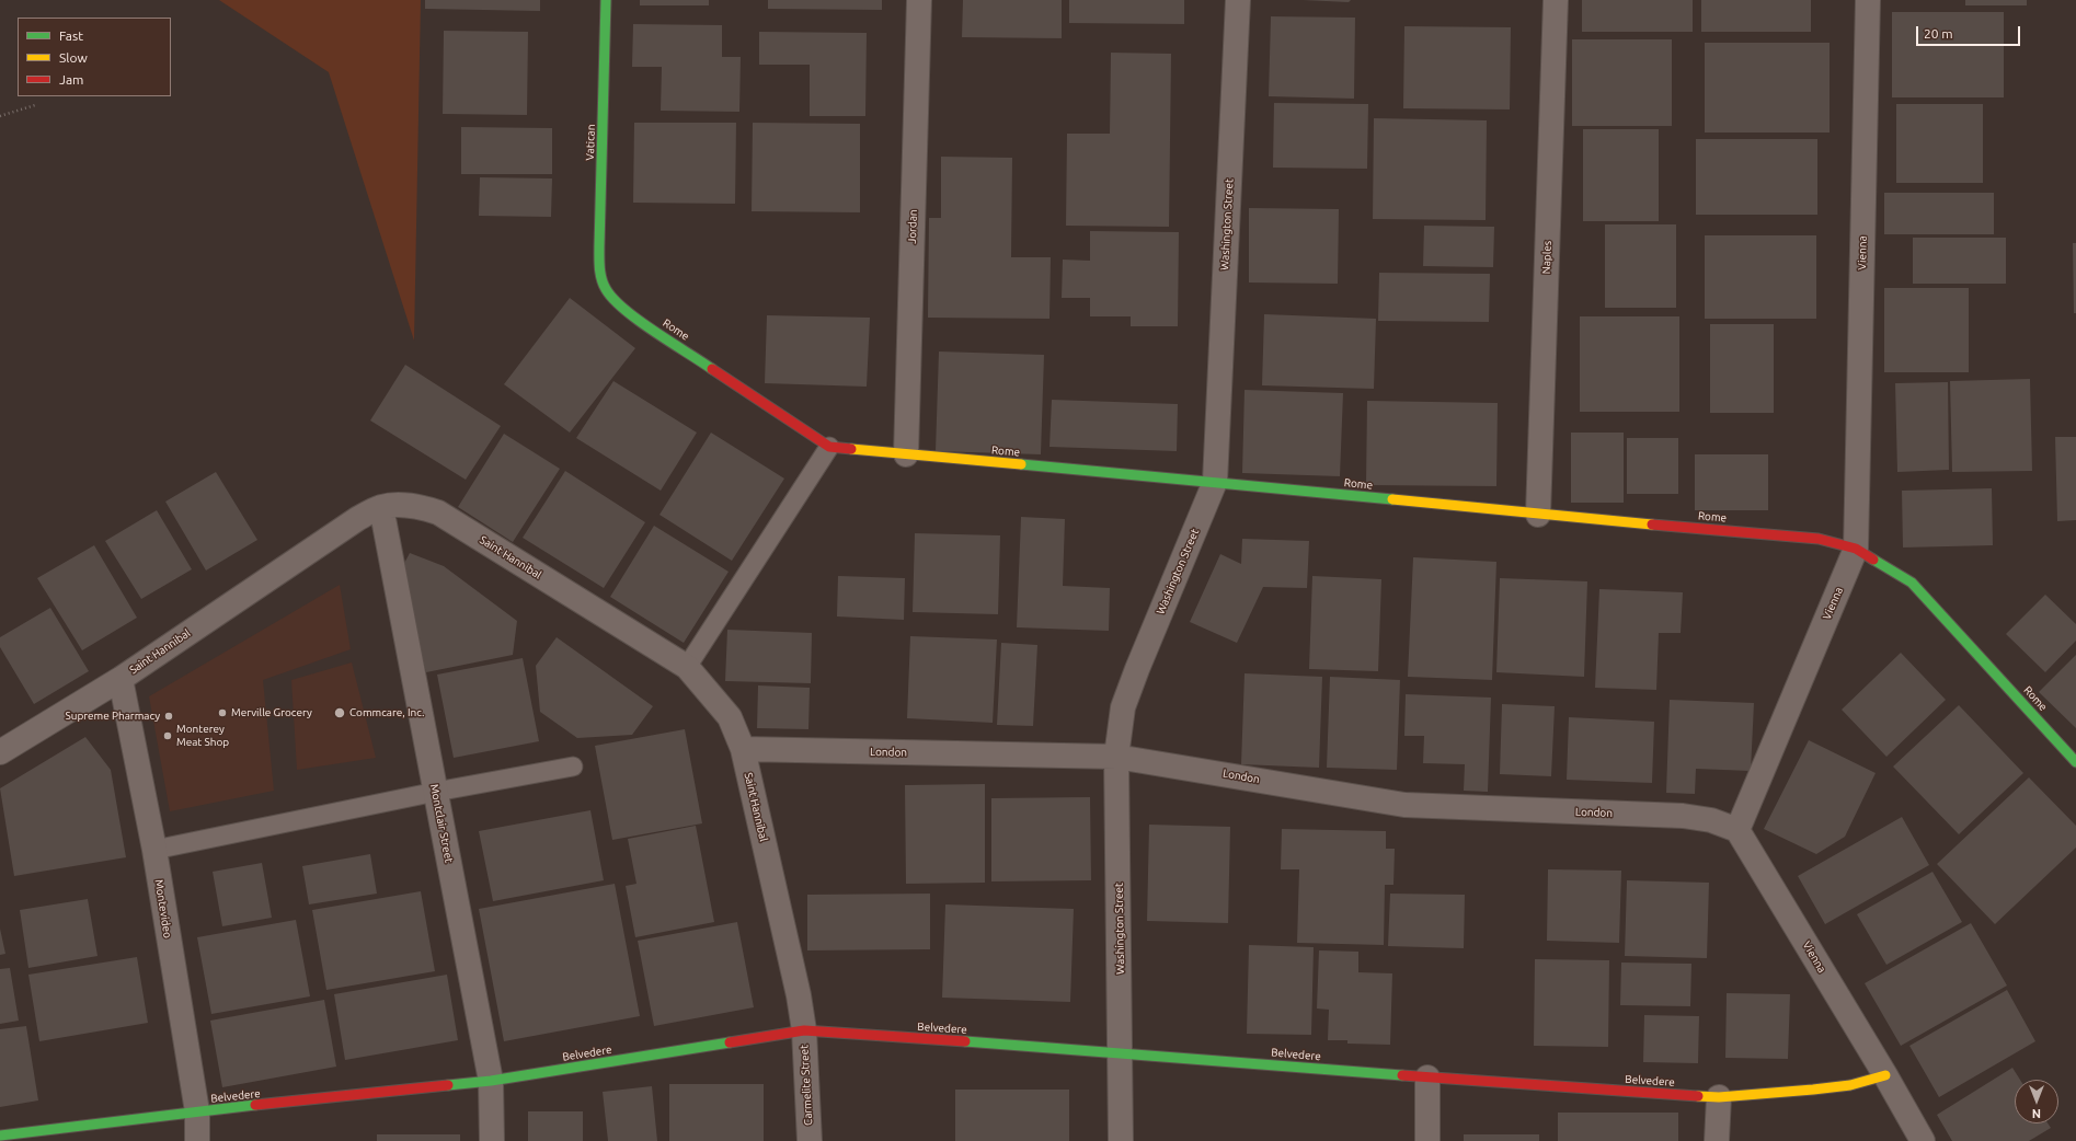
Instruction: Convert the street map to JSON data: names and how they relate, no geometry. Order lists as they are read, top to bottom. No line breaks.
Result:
{"streets":{"street":["Vatican","Washington Street","Jordan","Vienna","Naples","Rome","Saint Hannibal","London","Montclair Street","Montevideo","Belvedere","Carmelite Street"]},"crossings":[["Vatican","Rome"],["Washington Street","Rome"],["Washington Street","London"],["Washington Street","Belvedere"],["Jordan","Rome"],["Vienna","Rome"],["Vienna","London"],["Vienna","Belvedere"],["Naples","Rome"],["Saint Hannibal","London"],["Saint Hannibal","Montclair Street"],["Saint Hannibal","Montevideo"],["Saint Hannibal","Belvedere"],["Saint Hannibal","Carmelite Street"],["Montclair Street","Belvedere"],["Montevideo","Belvedere"],["Belvedere","Carmelite Street"]],"places":["Merville Grocery","Commcare, Inc.","Supreme Pharmacy","Monterey Meat Shop"],"legend":["Fast","Slow","Jam"],"scale_bar":"20 m","north":"bottom"}
